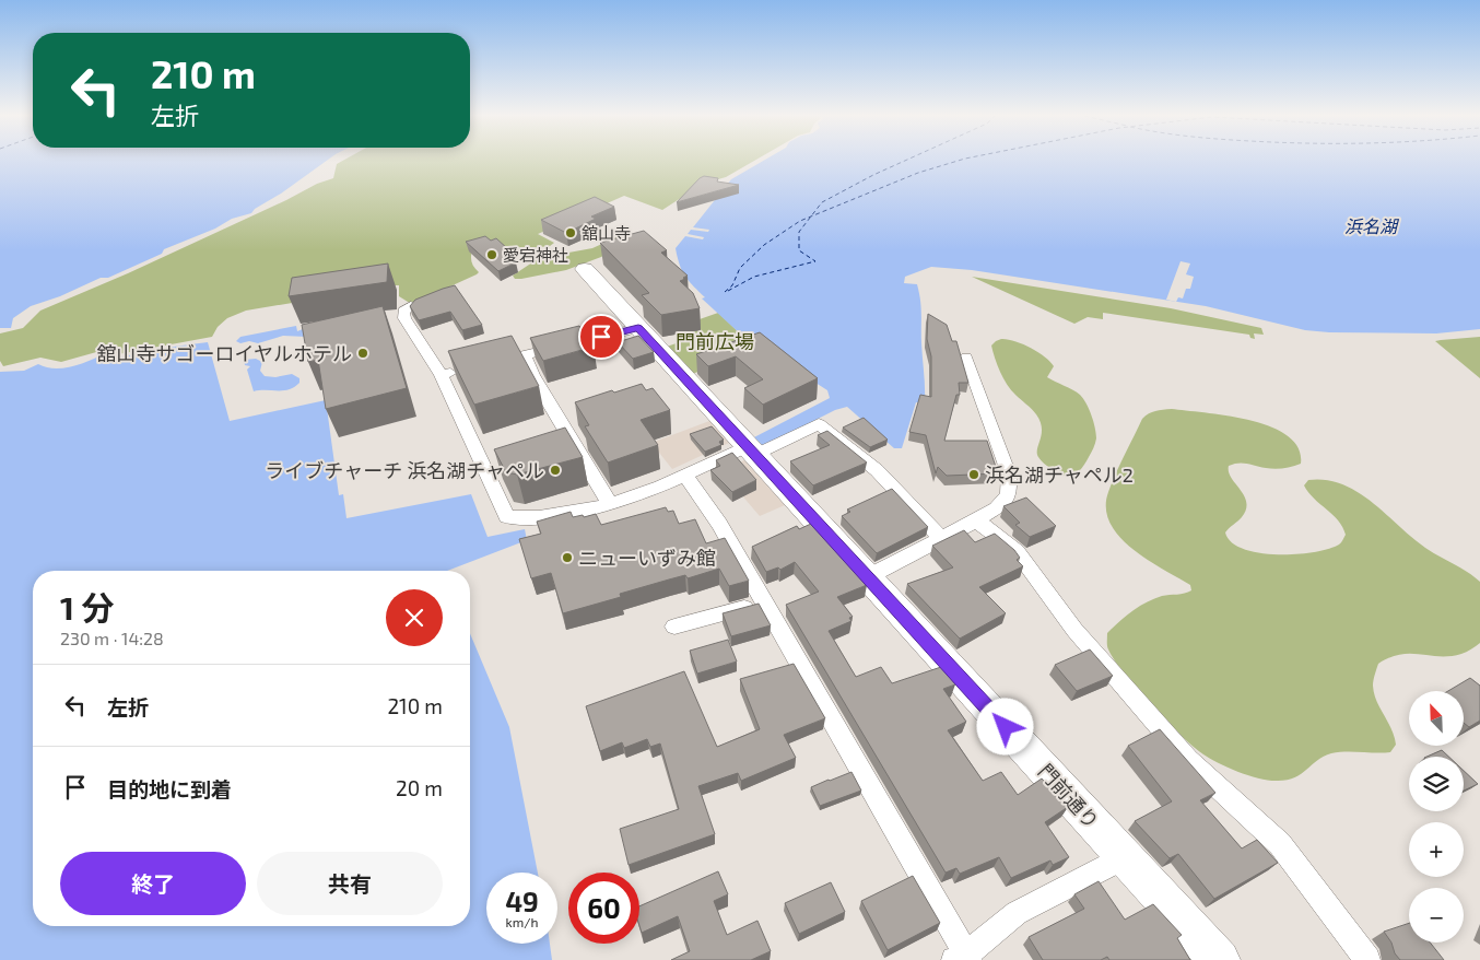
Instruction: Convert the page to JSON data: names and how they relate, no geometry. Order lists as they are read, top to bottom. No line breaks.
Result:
{"streets":{"main road":["門前通り"]},"water":["浜名湖"],"parks":["門前広場"],"places":["舘山寺","愛宕神社","舘山寺サゴーロイヤルホテル","ライブチャーチ 浜名湖チャペル","浜名湖チャペル2","ニューいずみ館"],"north":"top left","page":{"turn":["210 m","左折"],"heading":["1 分","230 m · 14:28"],"list":[{"name":"左折","value":"210 m"},{"name":"目的地に到着","value":"20 m"}],"map_buttons":["+","−"],"buttons":["終了","共有"],"speed":"49 km/h","limit":"60"}}
